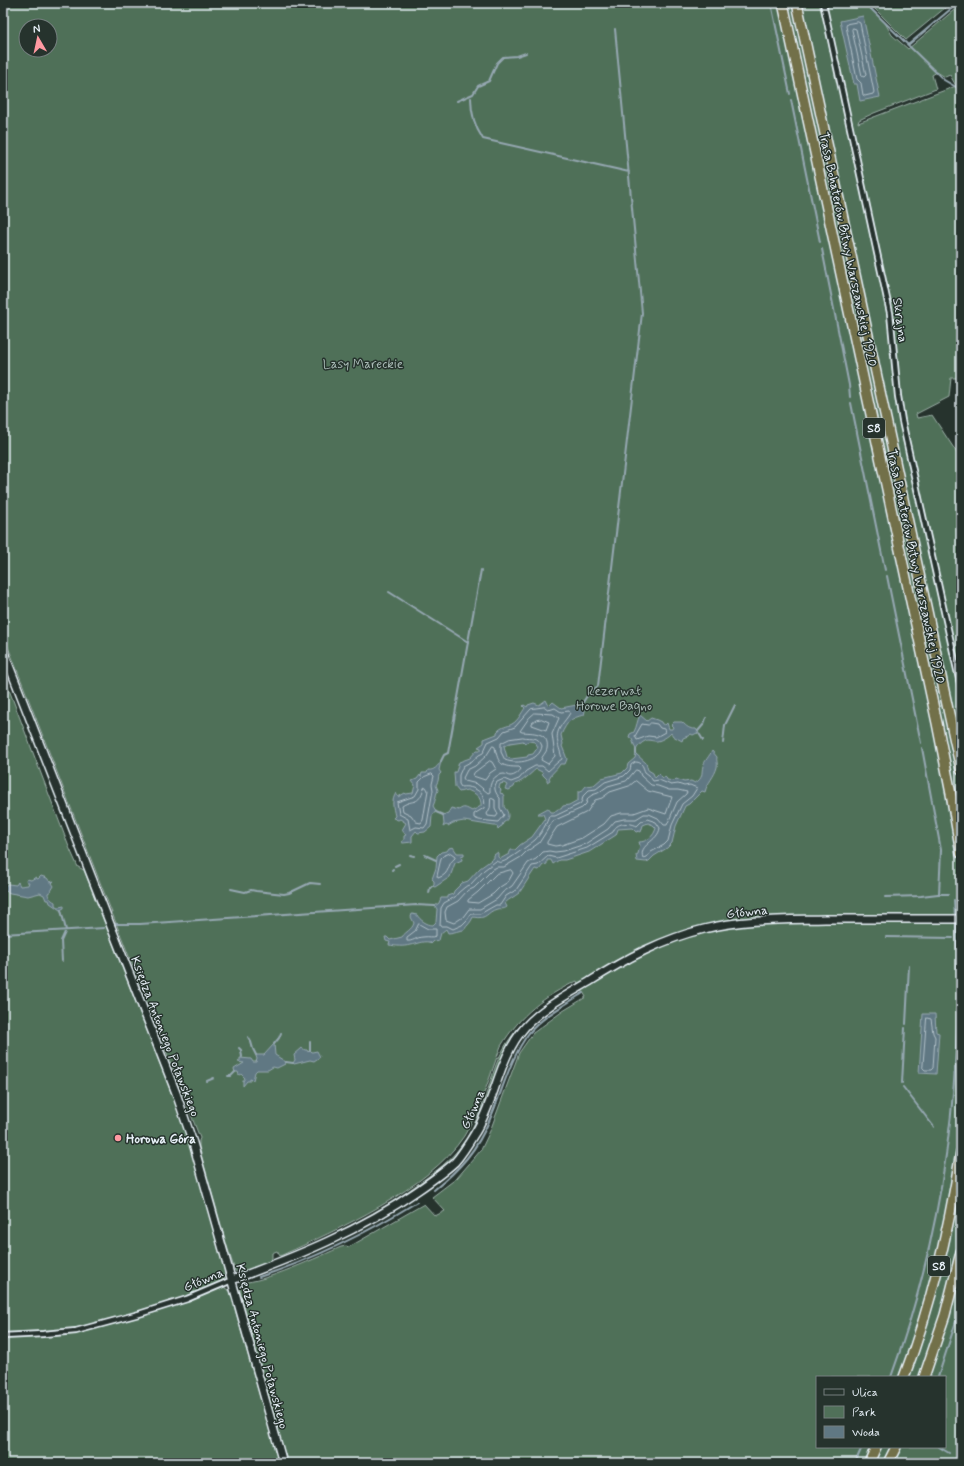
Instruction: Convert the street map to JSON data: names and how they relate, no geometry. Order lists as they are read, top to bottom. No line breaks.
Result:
{"streets":{"highway":["Trasa Bohaterów Bitwy Warszawskiej 1920","S8"],"street":["Skrajna","Główna","Księdza Antoniego Poławskiego"]},"crossings":[["Główna","Księdza Antoniego Poławskiego"]],"parks":["Lasy Mareckie","Rezerwat Horowe Bagno"],"places":["Horowa Góra"],"legend":["Ulica","Park","Woda"],"north":"top"}
